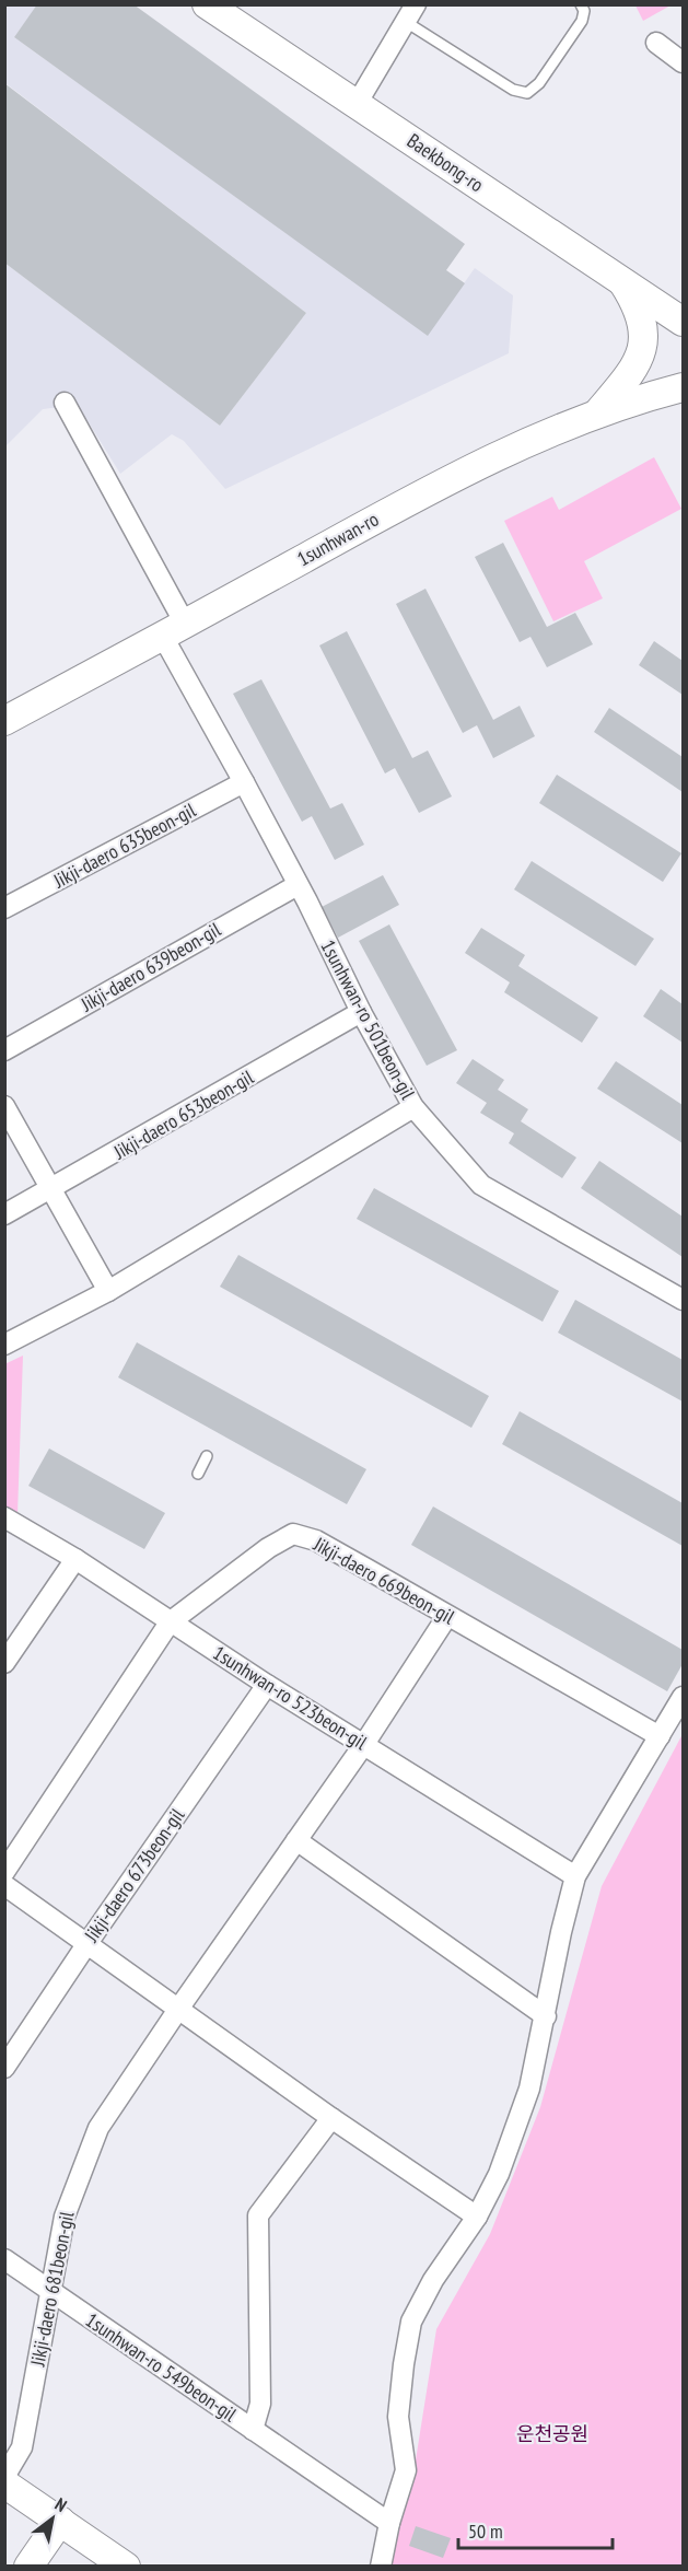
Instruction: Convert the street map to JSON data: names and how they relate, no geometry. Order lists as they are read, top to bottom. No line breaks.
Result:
{"streets":{"street":["Baekbong-ro","1sunhwan-ro","Jikji-daero 635beon-gil","Jikji-daero 639beon-gil","1sunhwan-ro 501beon-gil","Jikji-daero 653beon-gil","Jikji-daero 669beon-gil","1sunhwan-ro 523beon-gil","Jikji-daero 673beon-gil","Jikji-daero 681beon-gil","1sunhwan-ro 549beon-gil"]},"crossings":[["1sunhwan-ro","1sunhwan-ro 501beon-gil"],["Jikji-daero 635beon-gil","1sunhwan-ro 501beon-gil"],["Jikji-daero 639beon-gil","1sunhwan-ro 501beon-gil"],["1sunhwan-ro 501beon-gil","Jikji-daero 653beon-gil"],["Jikji-daero 669beon-gil","1sunhwan-ro 523beon-gil"],["Jikji-daero 669beon-gil","Jikji-daero 681beon-gil"],["1sunhwan-ro 523beon-gil","Jikji-daero 673beon-gil"],["1sunhwan-ro 523beon-gil","Jikji-daero 681beon-gil"],["Jikji-daero 681beon-gil","1sunhwan-ro 549beon-gil"]],"parks":["운천공원"],"scale_bar":"50 m","north":"top right"}
